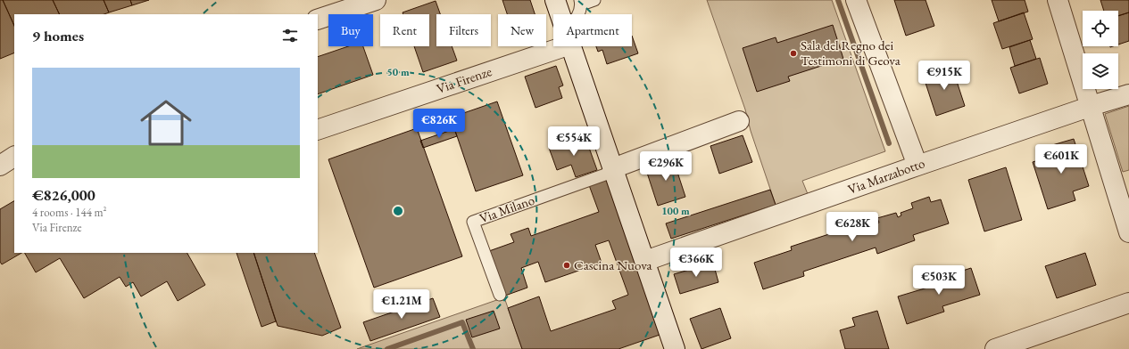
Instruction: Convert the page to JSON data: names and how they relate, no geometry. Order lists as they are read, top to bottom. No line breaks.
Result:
{"streets":{"street":["Via Firenze","Via Marzabotto"],"lane":["Via Milano"]},"places":["Sala del Regno dei Testimoni di Geova","Cascina Nuova"],"page":{"chip":["Buy","Rent","Filters","New","Apartment"],"heading":"9 homes","list":[{"name":"€826,000","note":"4 rooms · 144 m² · Via Firenze"}],"price":["€915K","€826K","€554K","€601K","€296K","€628K","€366K","€503K","€1.21M"]},"rings":["50 m","100 m"]}
